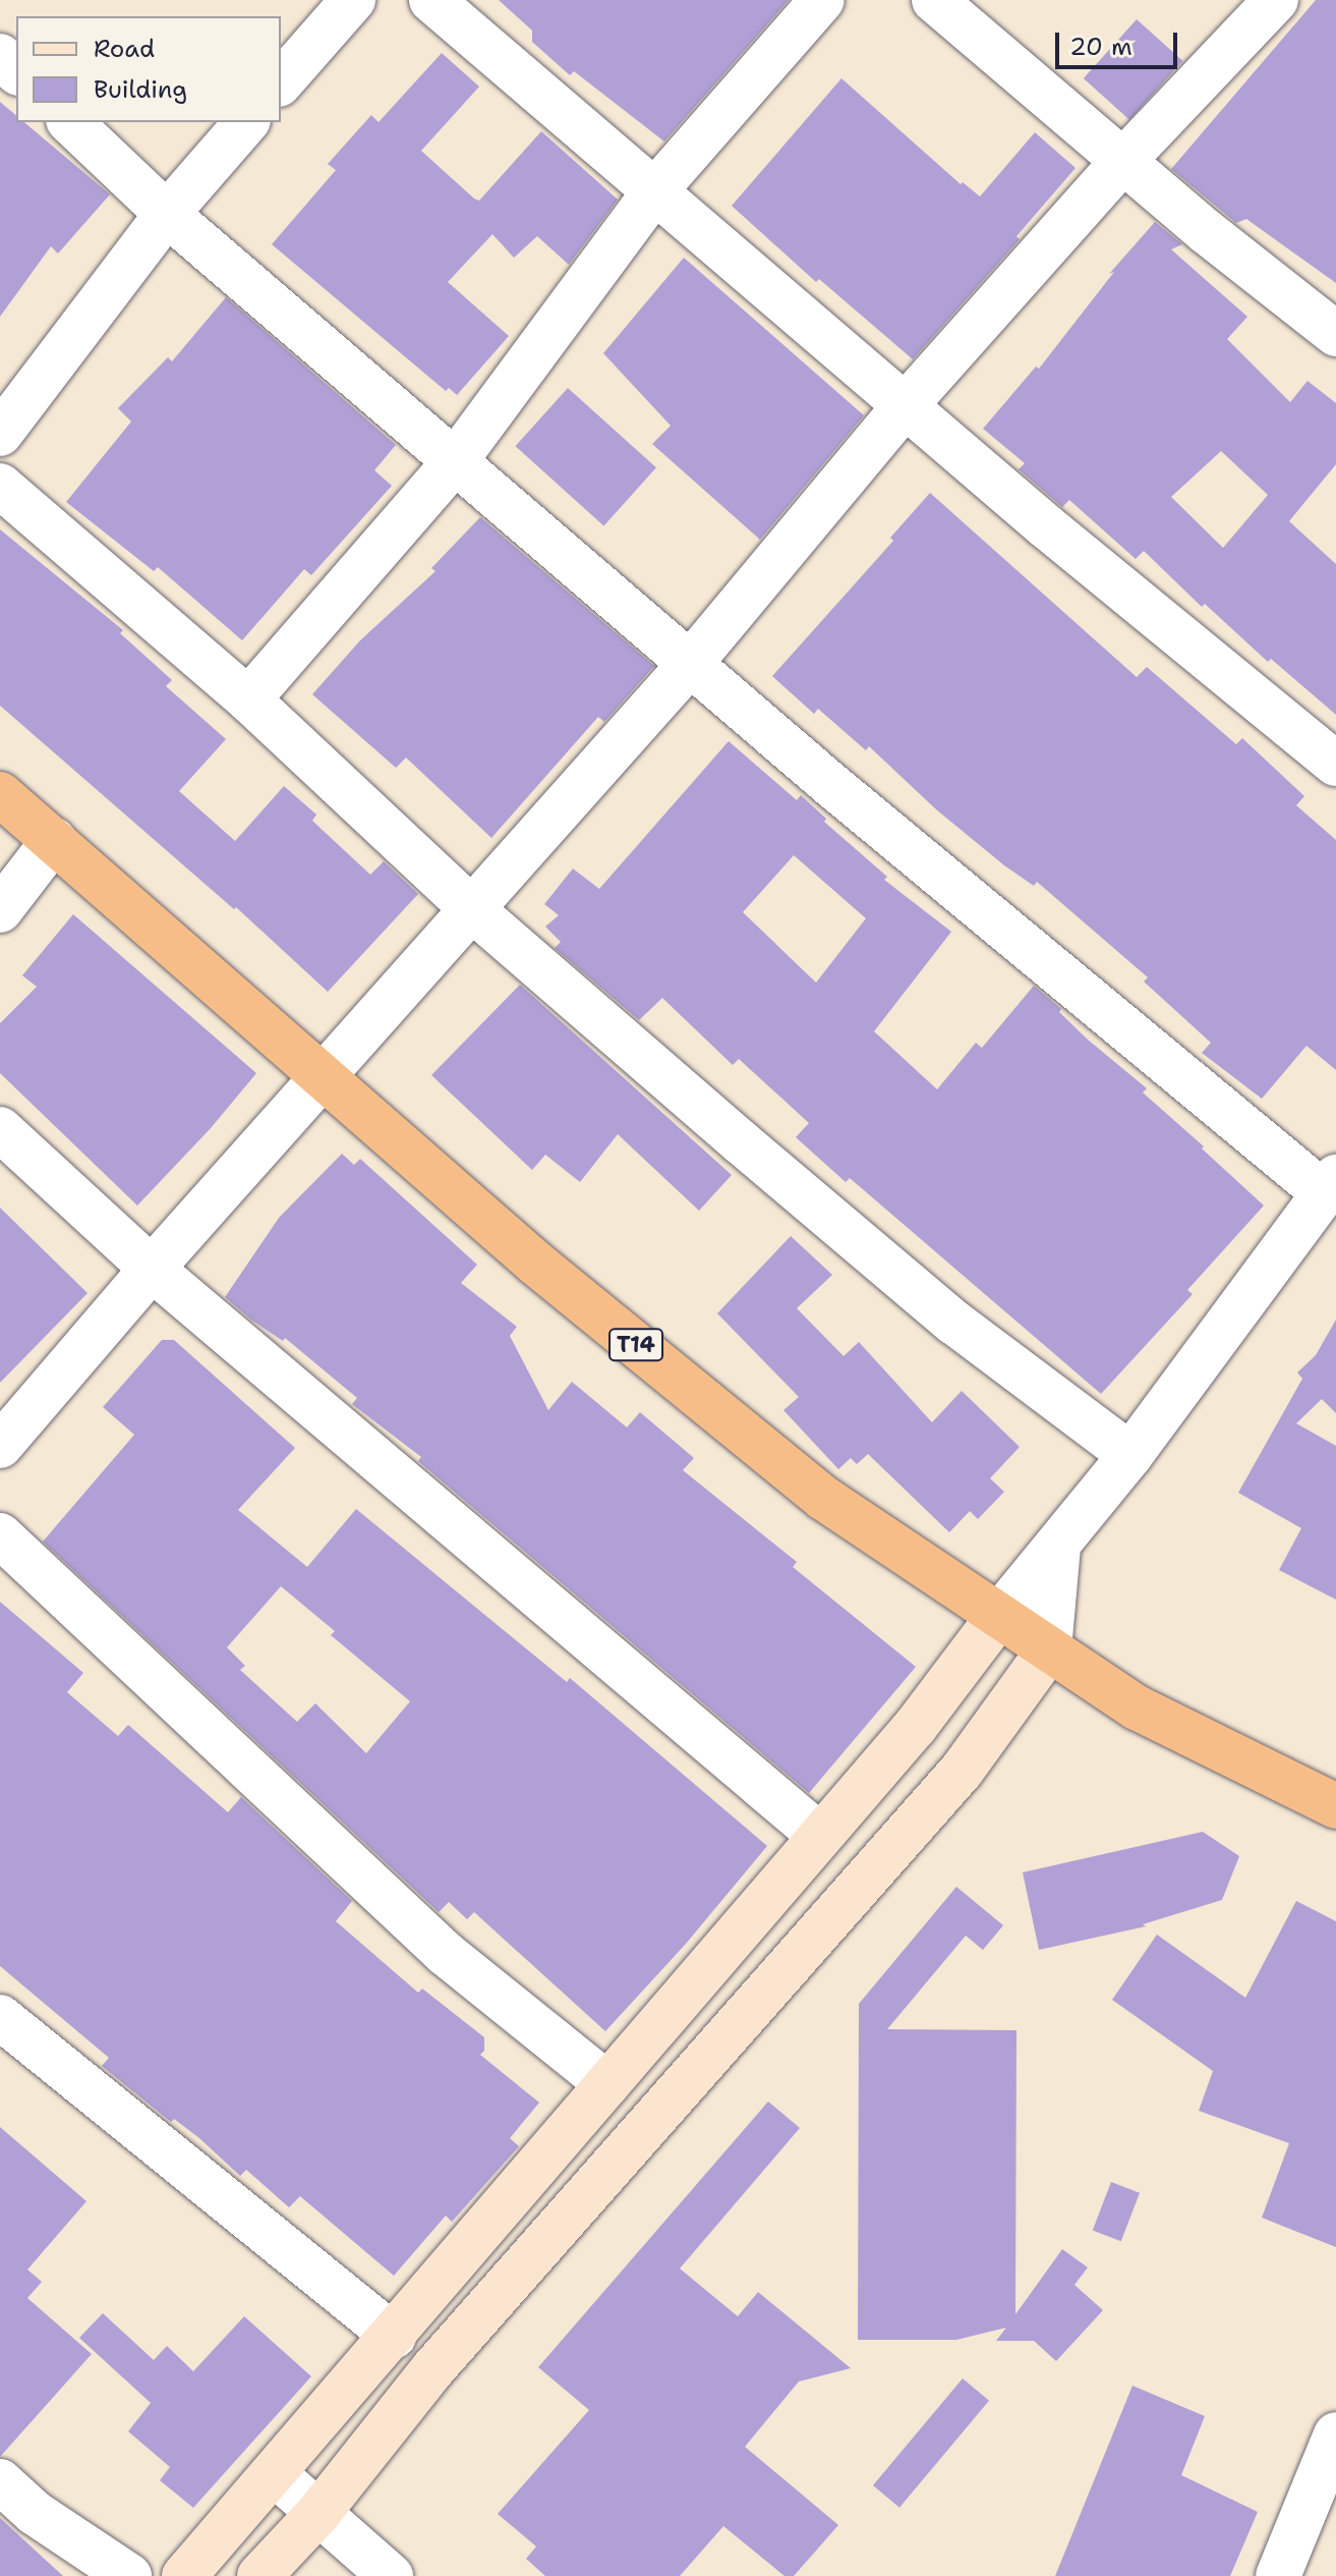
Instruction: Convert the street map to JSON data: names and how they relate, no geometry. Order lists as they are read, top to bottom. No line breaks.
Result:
{"streets":{"highway":["T14"]},"legend":["Road","Building"],"scale_bar":"20 m"}
